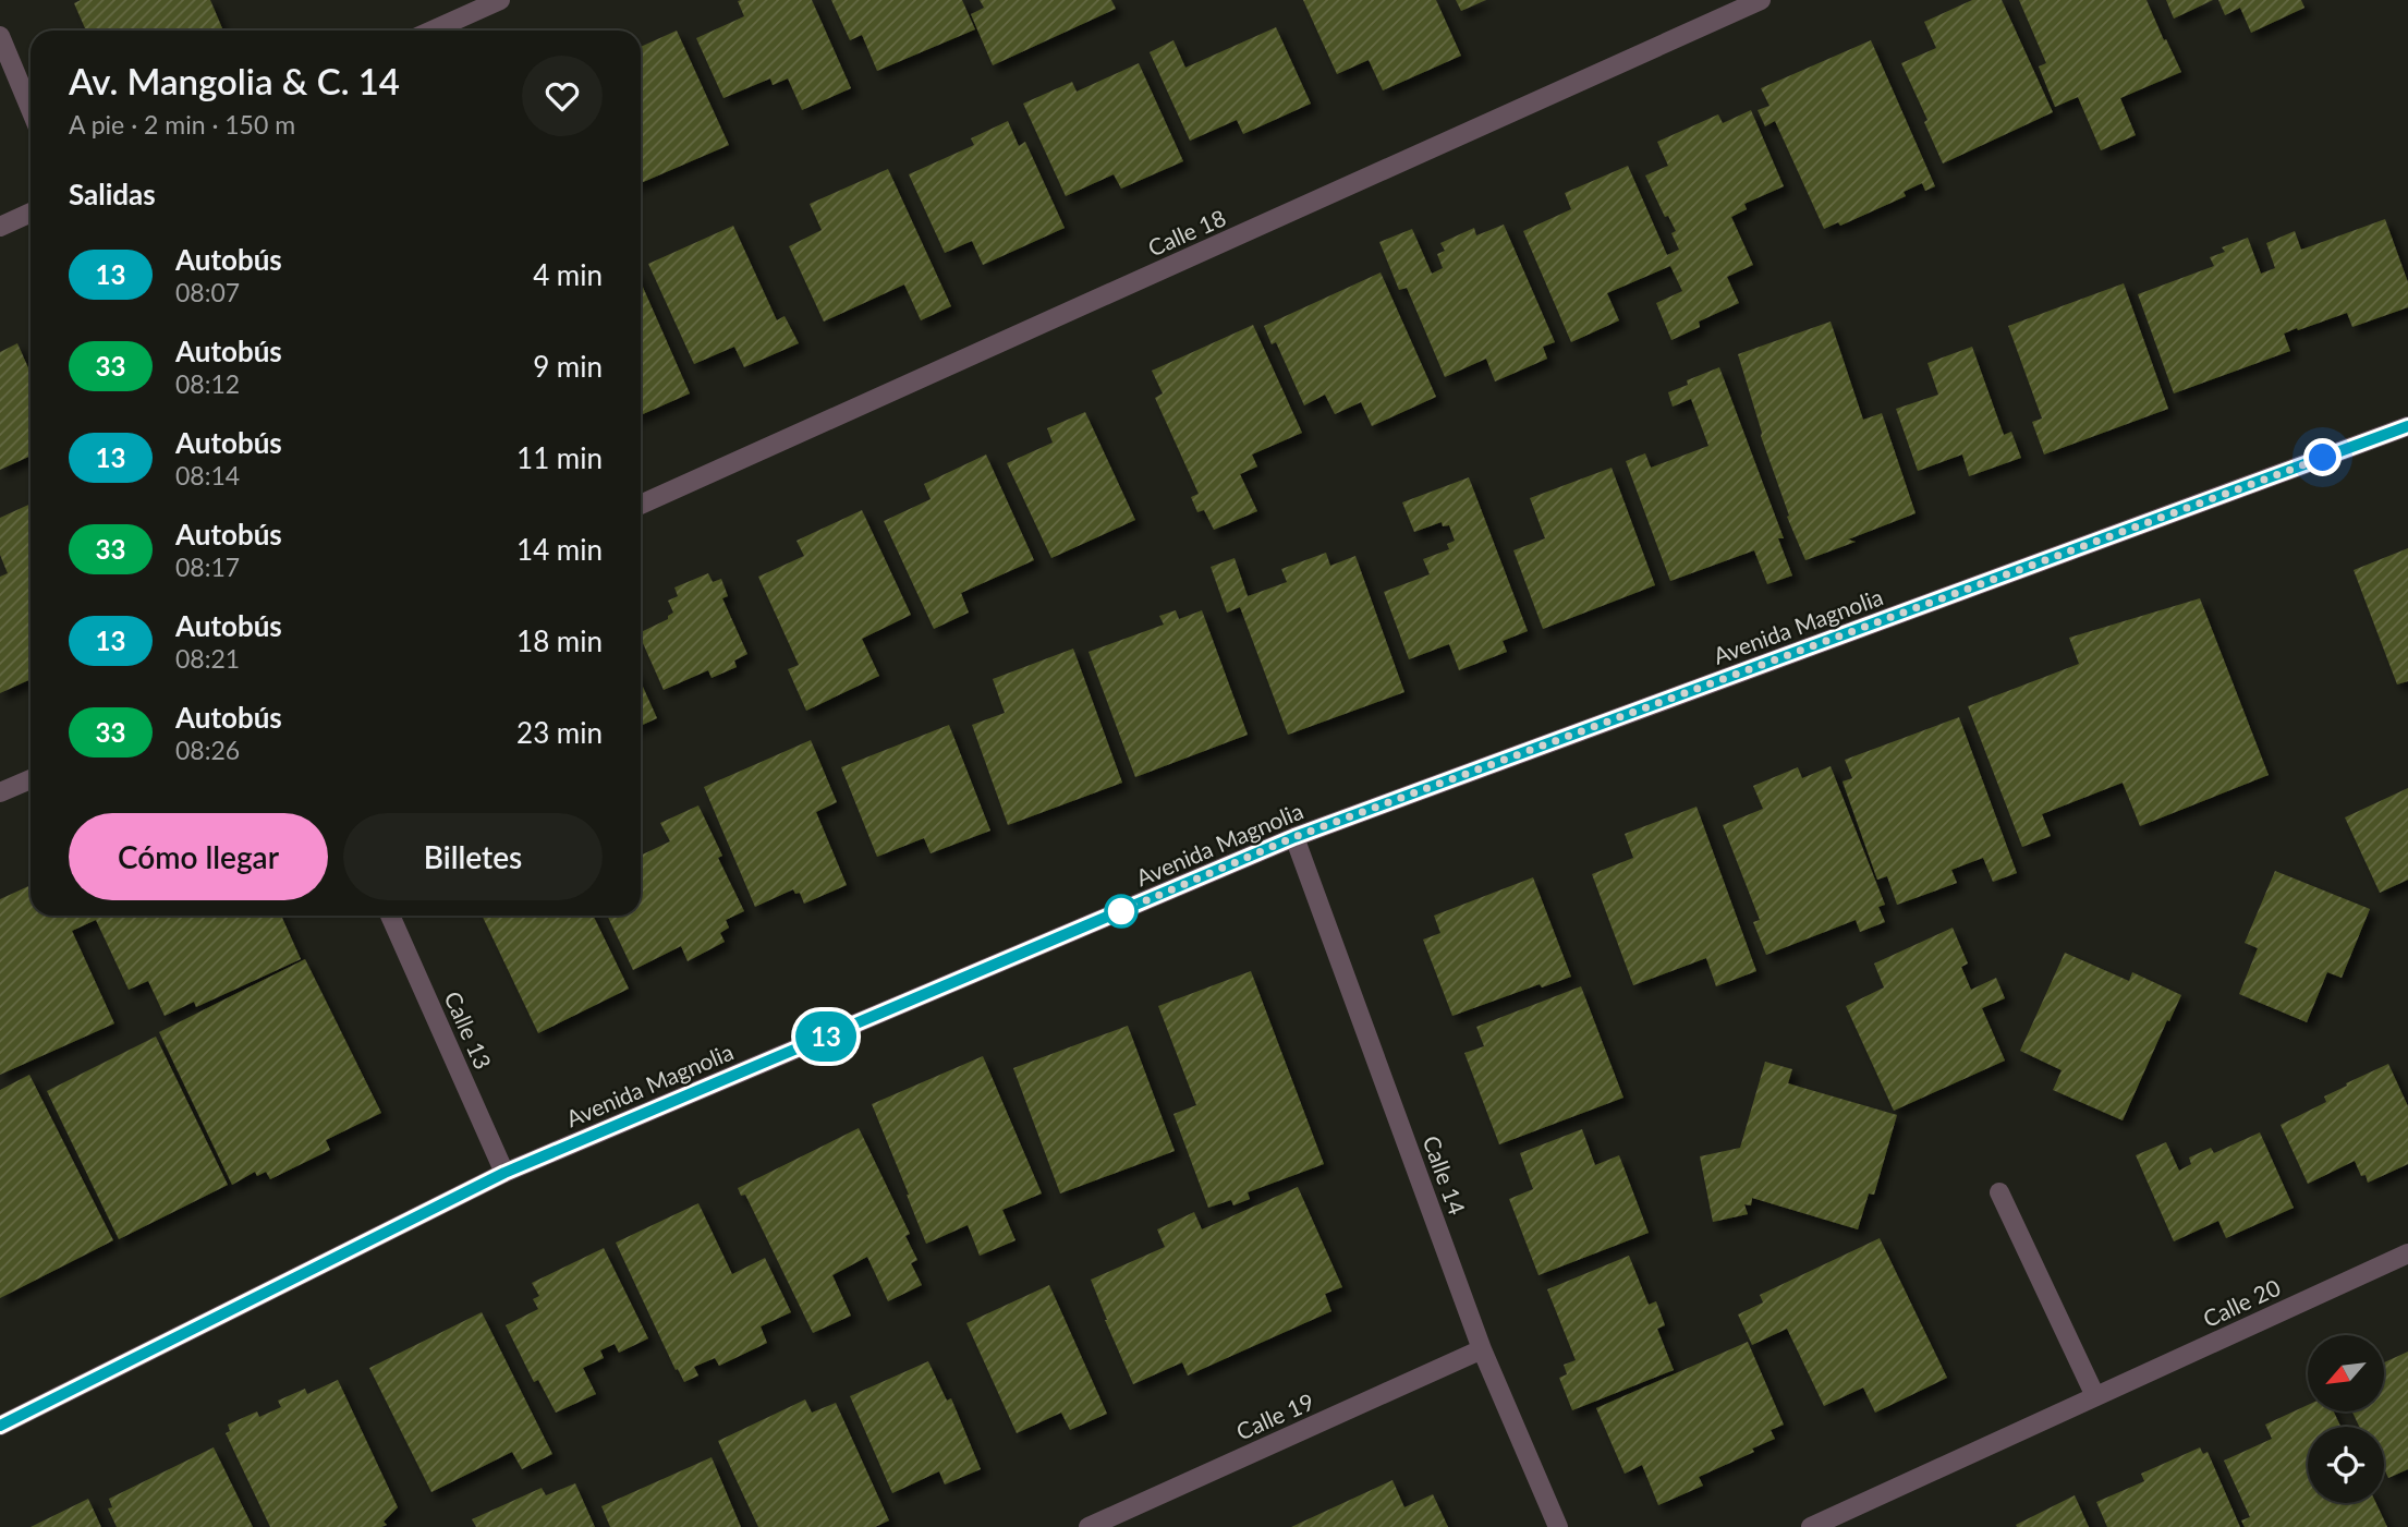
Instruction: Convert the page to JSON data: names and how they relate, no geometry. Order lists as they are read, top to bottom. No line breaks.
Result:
{"streets":{"street":["Calle 18","Avenida Magnolia","Calle 13","Calle 14","Calle 20","Calle 19"]},"crossings":[["Avenida Magnolia","Calle 13"],["Avenida Magnolia","Calle 14"],["Calle 14","Calle 19"]],"lines":["bus line 13"],"north":"bottom left","page":{"on_map":"13","heading":[["Av. Mangolia & C. 14","A pie · 2 min · 150 m"],"Salidas"],"list":[{"mark":"13","name":"Autobús","note":"08:07","value":"4 min"},{"mark":"33","name":"Autobús","note":"08:12","value":"9 min"},{"mark":"13","name":"Autobús","note":"08:14","value":"11 min"},{"mark":"33","name":"Autobús","note":"08:17","value":"14 min"},{"mark":"13","name":"Autobús","note":"08:21","value":"18 min"},{"mark":"33","name":"Autobús","note":"08:26","value":"23 min"}],"buttons":["Cómo llegar","Billetes"]}}
